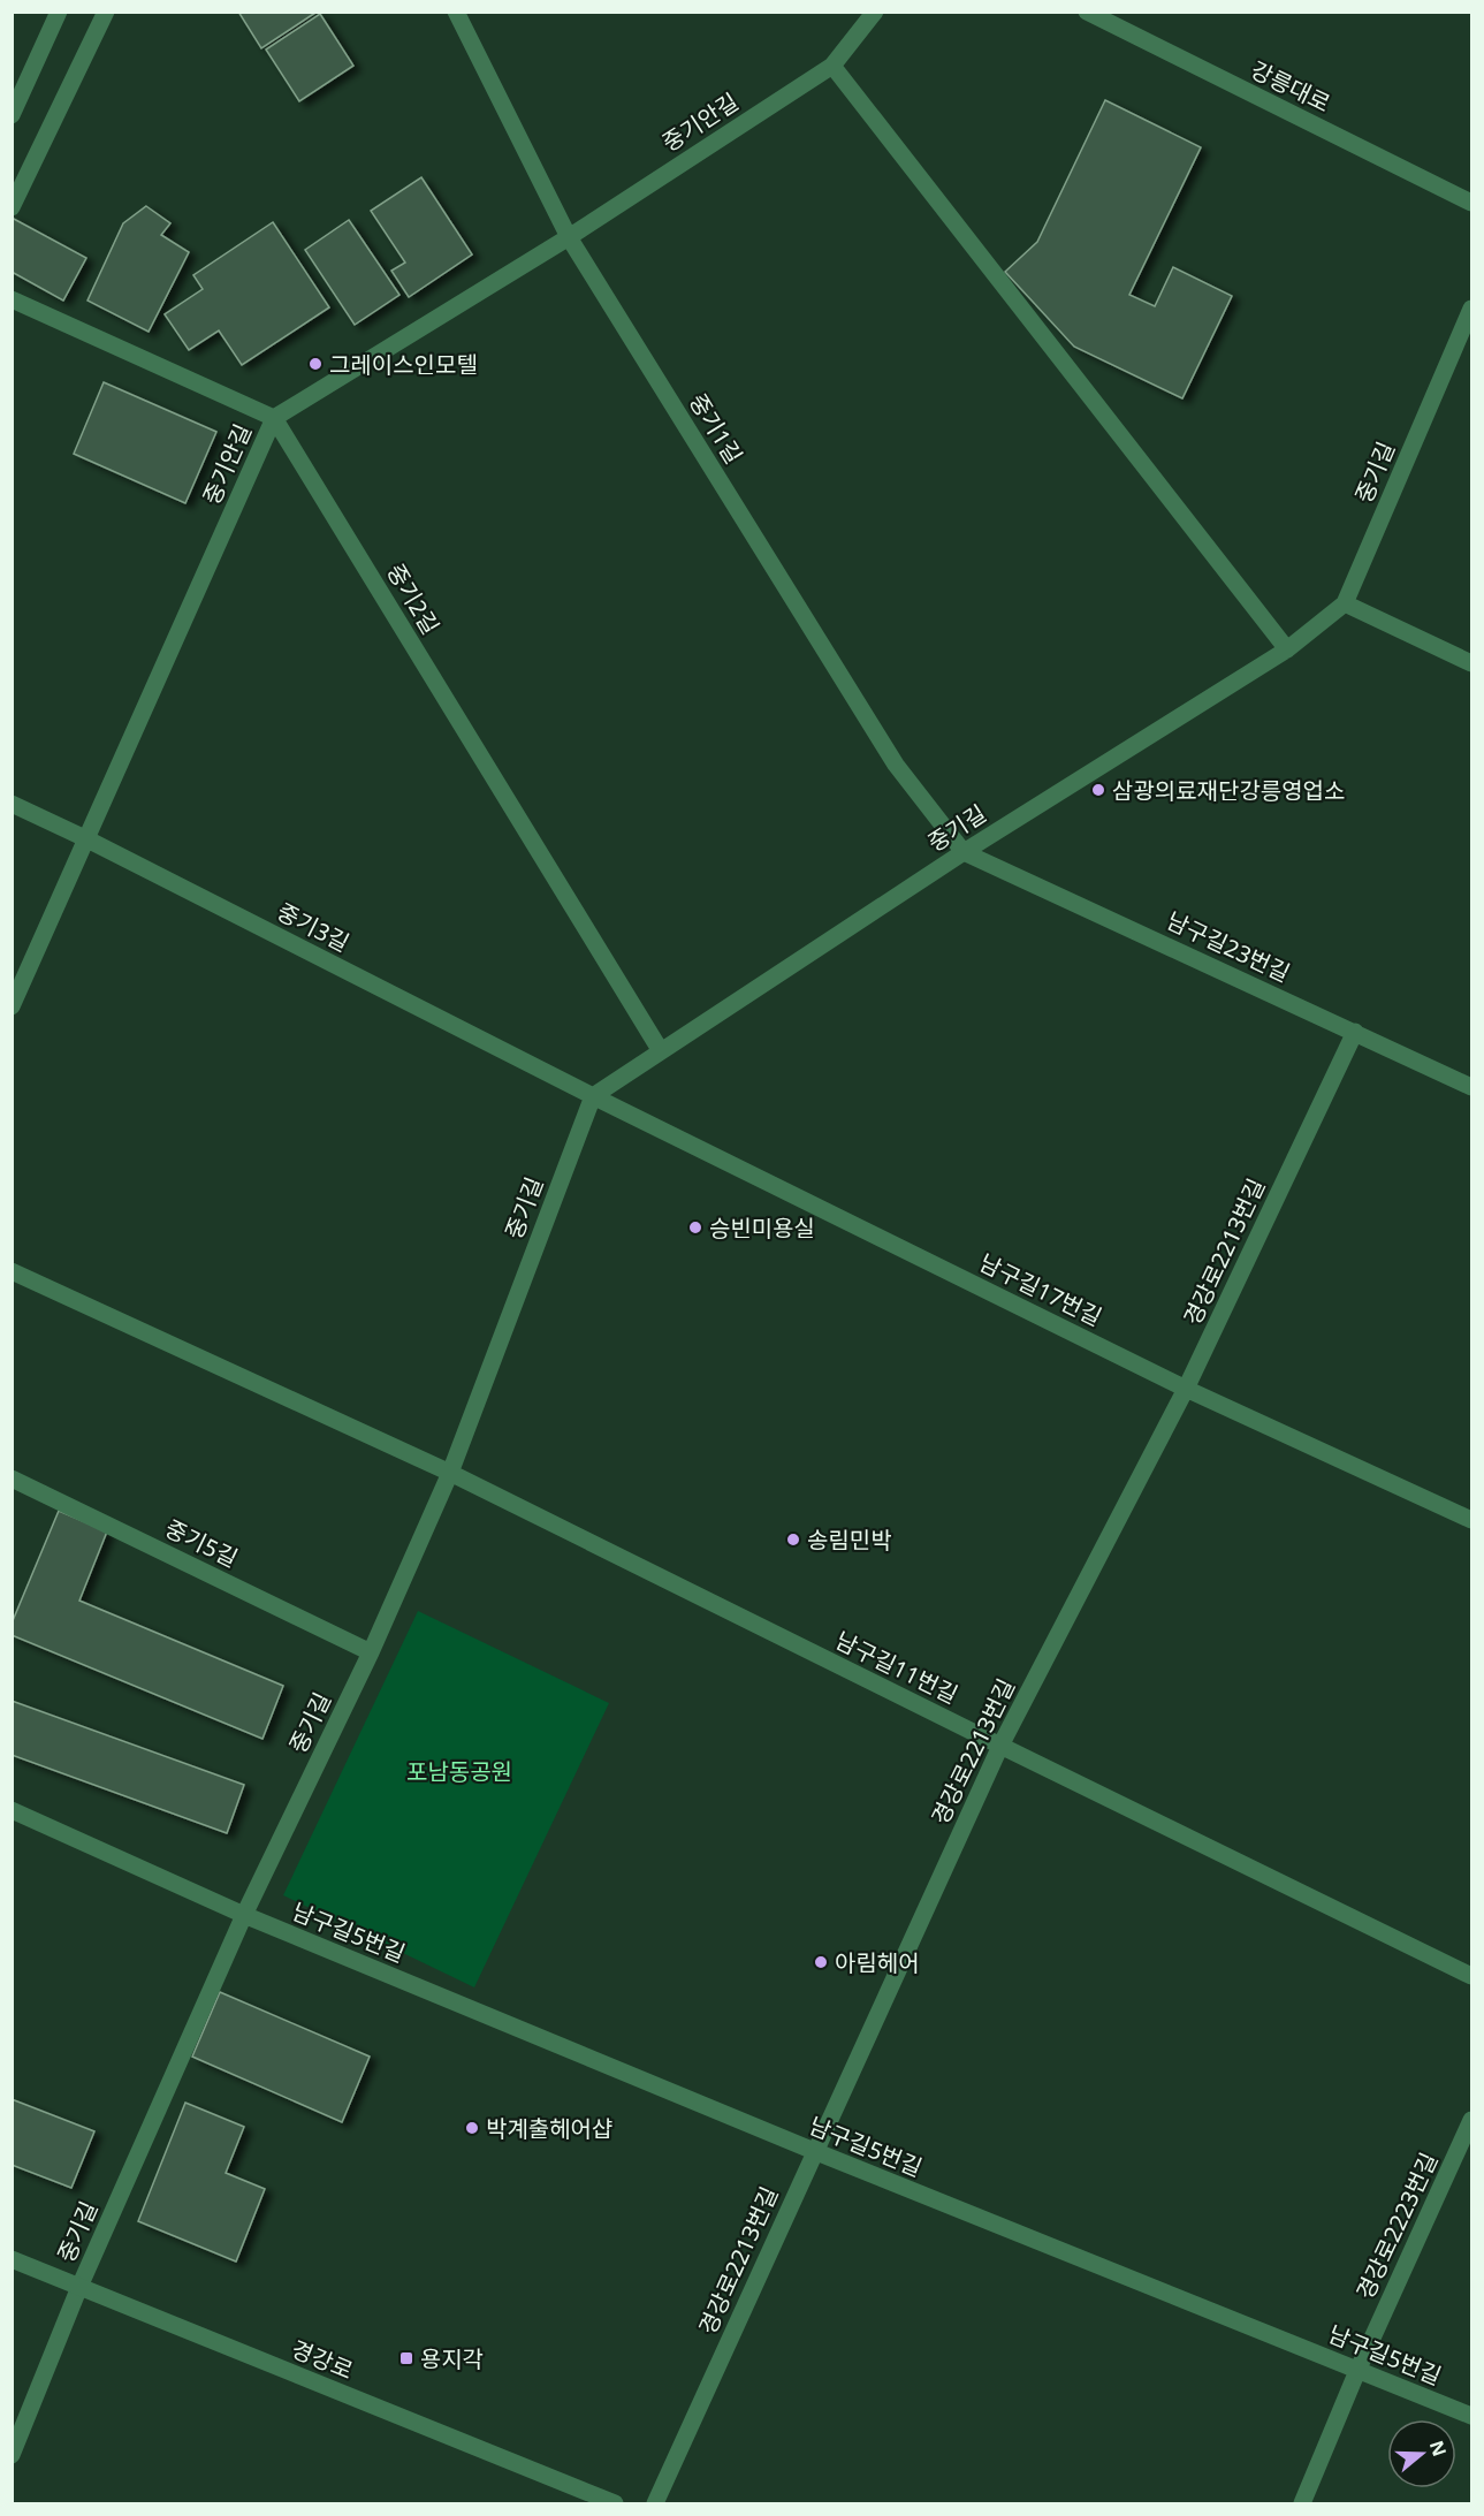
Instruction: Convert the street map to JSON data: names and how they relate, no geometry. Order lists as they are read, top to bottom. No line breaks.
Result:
{"streets":{"street":["강릉대로","중기안길","중기1길","중기길","중기2길","중기3길","남구길23번길","경강로2213번길","남구길17번길","중기5길","남구길11번길","남구길5번길","경강로2223번길","경강로"]},"crossings":[["중기안길","중기1길"],["중기안길","중기2길"],["중기안길","중기3길"],["중기1길","중기길"],["중기1길","남구길23번길"],["중기길","중기2길"],["중기길","중기3길"],["중기길","남구길23번길"],["중기길","남구길17번길"],["중기길","중기5길"],["중기길","남구길11번길"],["중기길","남구길5번길"],["중기길","경강로"],["중기3길","남구길17번길"],["남구길23번길","경강로2213번길"],["경강로2213번길","남구길17번길"],["경강로2213번길","남구길11번길"],["경강로2213번길","남구길5번길"],["남구길5번길","경강로2223번길"]],"parks":["포남동공원"],"places":{"other":["그레이스인모텔","삼광의료재단강릉영업소","승빈미용실","송림민박","아림헤어","박계출헤어샵"],"transit":["용지각"]},"north":"right"}
